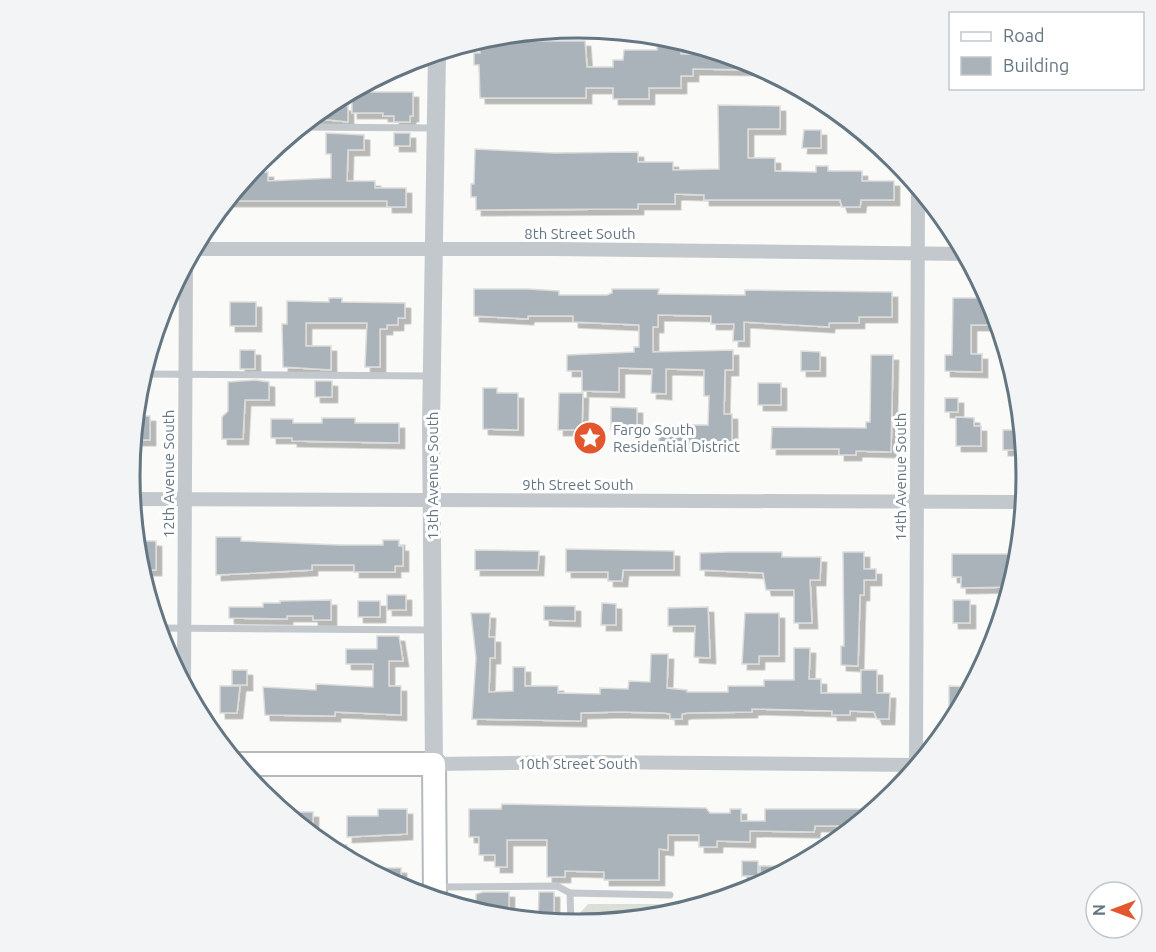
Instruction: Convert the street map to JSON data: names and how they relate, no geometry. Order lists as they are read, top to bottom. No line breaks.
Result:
{"streets":{"main road":["13th Avenue South","10th Street South"],"street":["8th Street South","12th Avenue South","14th Avenue South","9th Street South"]},"crossings":[["8th Street South","13th Avenue South"],["8th Street South","14th Avenue South"],["12th Avenue South","9th Street South"],["13th Avenue South","9th Street South"],["13th Avenue South","10th Street South"],["14th Avenue South","9th Street South"]],"places":{"place":["Fargo South Residential District"]},"legend":["Road","Building"],"north":"left"}
